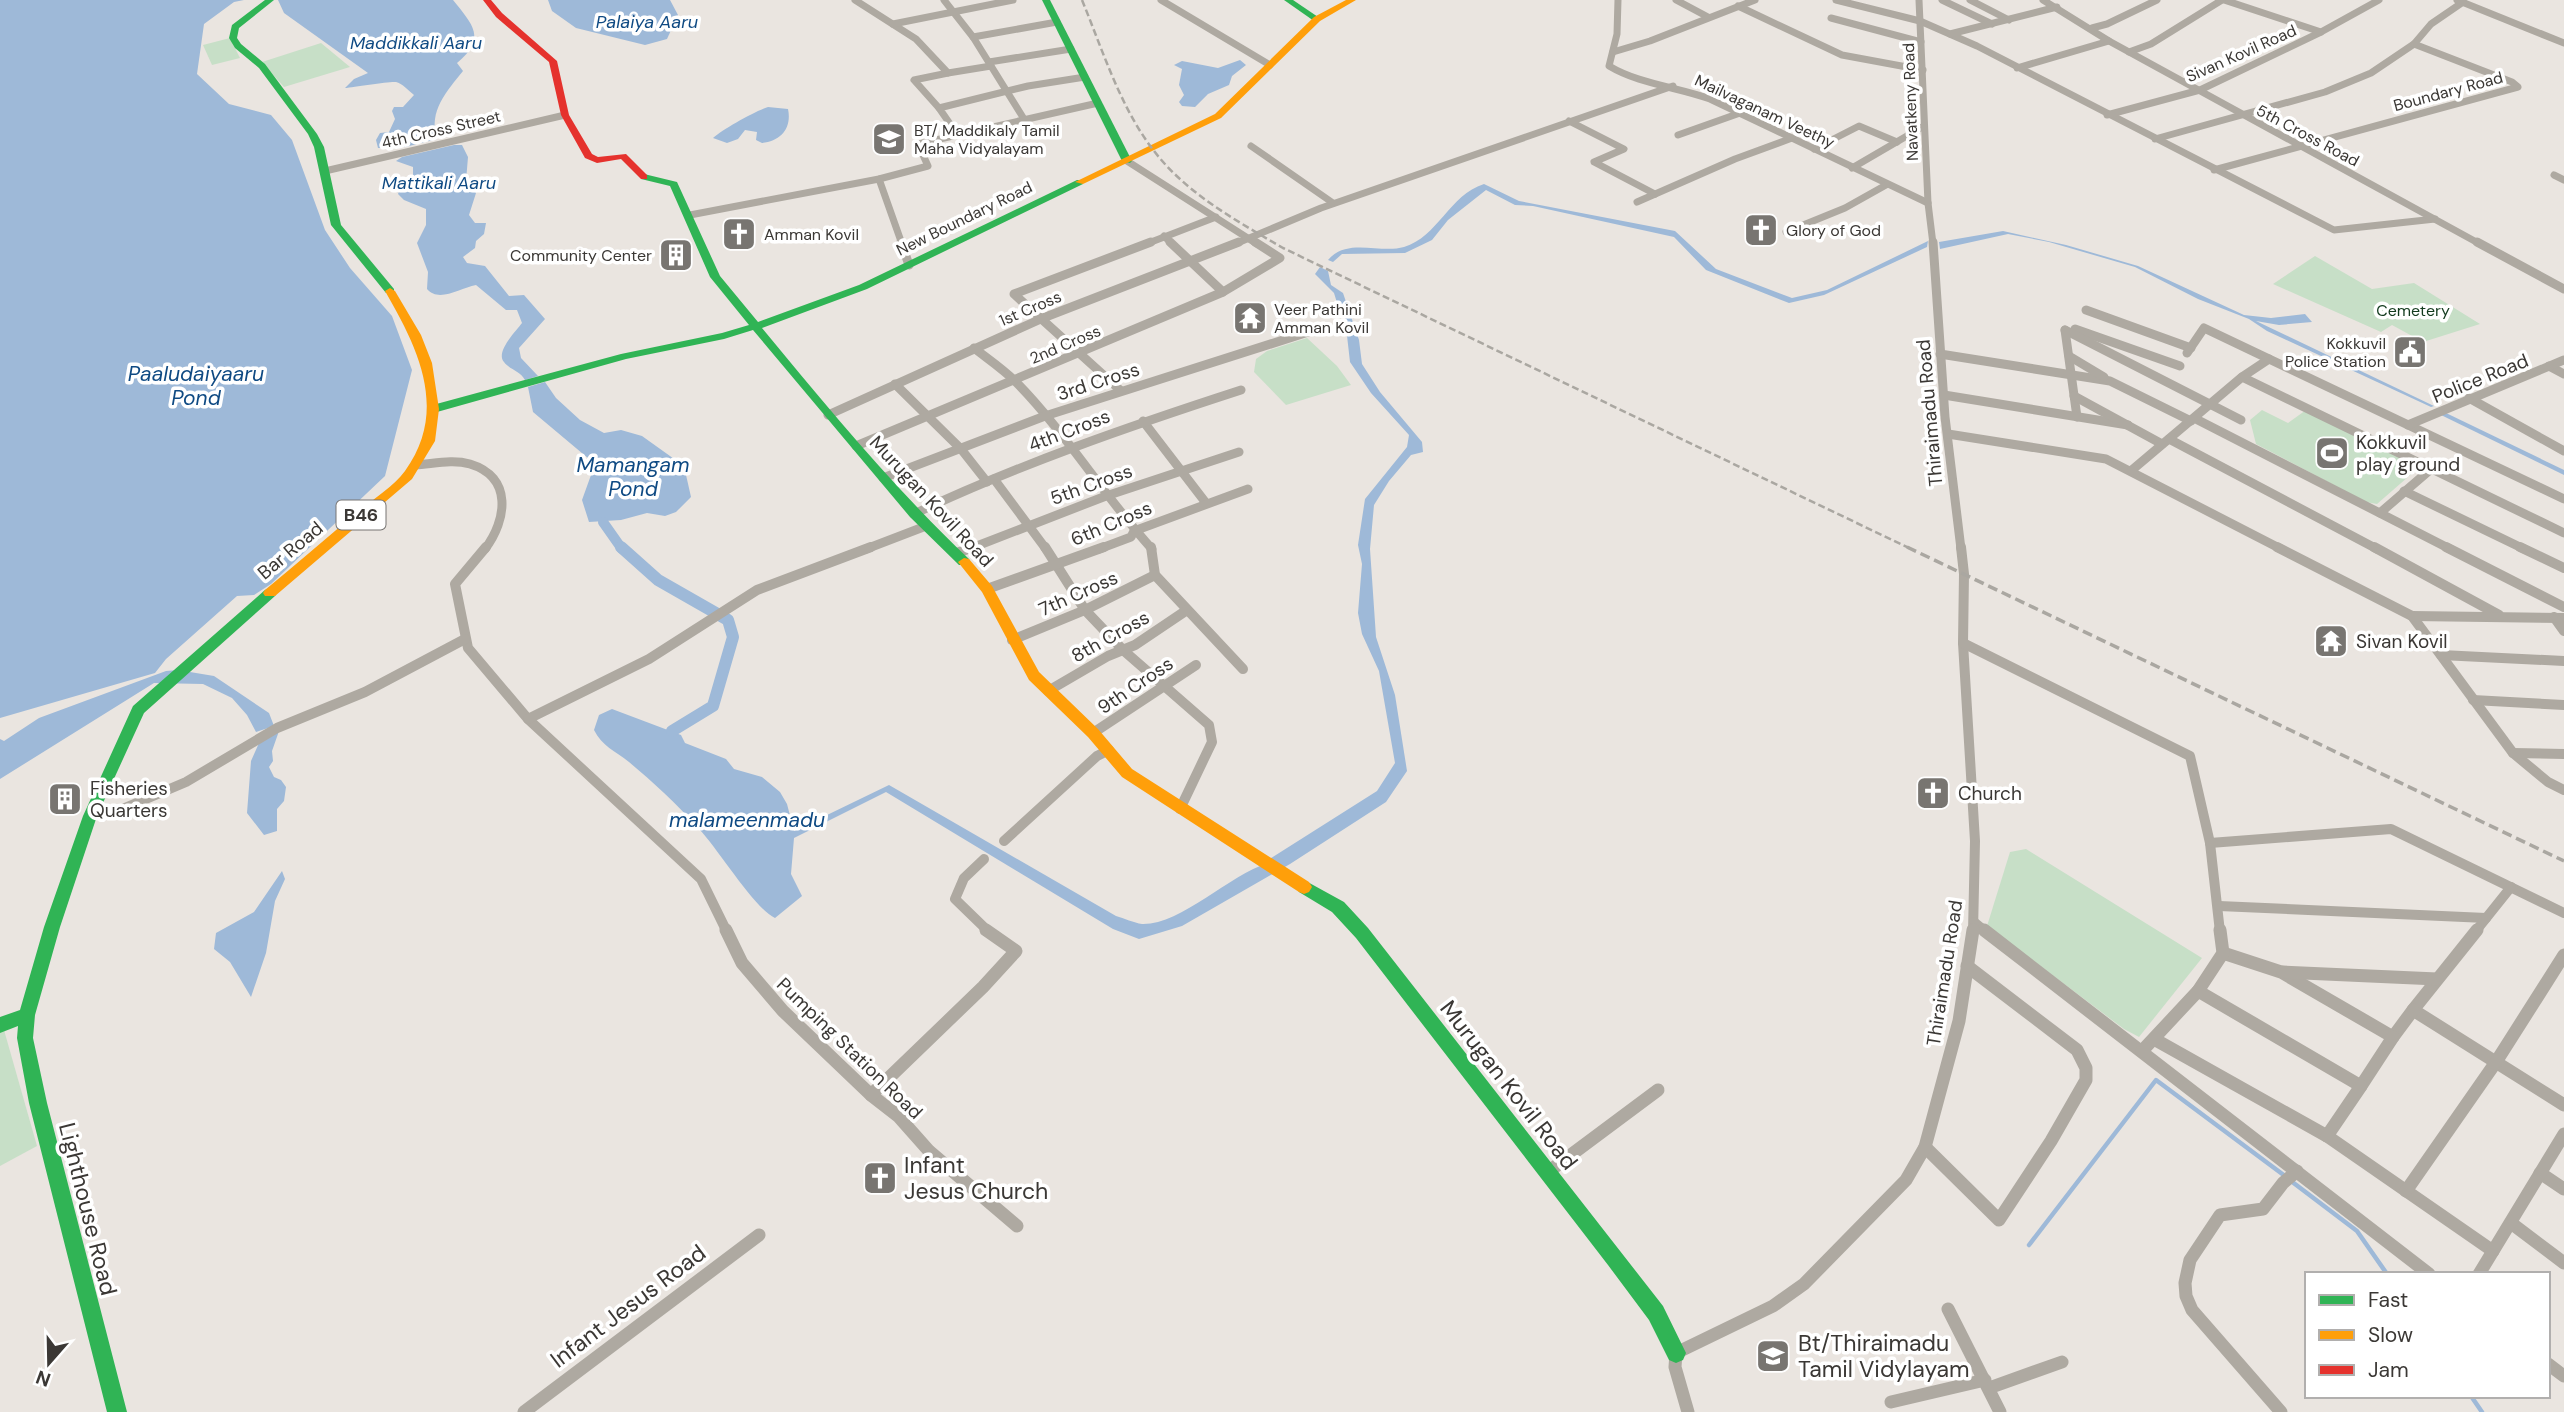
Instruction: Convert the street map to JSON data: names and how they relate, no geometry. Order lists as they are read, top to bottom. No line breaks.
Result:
{"streets":{"street":["Sivan Kovil Road","Boundary Road","Navatkeny Road","Mailvaganam Veethy","4th Cross Street","5th Cross Road","New Boundary Road","1st Cross","2nd Cross","Police Road","3rd Cross","Thiraimadu Road","4th Cross","5th Cross","Murugan Kovil Road","B46","6th Cross","Bar Road","7th Cross","8th Cross","9th Cross","Pumping Station Road","Lighthouse Road","Infant Jesus Road"]},"crossings":[["Sivan Kovil Road","5th Cross Road"],["Boundary Road","5th Cross Road"],["Navatkeny Road","Mailvaganam Veethy"],["Navatkeny Road","Thiraimadu Road"],["Mailvaganam Veethy","1st Cross"],["Mailvaganam Veethy","Thiraimadu Road"],["4th Cross Street","Murugan Kovil Road"],["4th Cross Street","Bar Road"],["New Boundary Road","Murugan Kovil Road"],["New Boundary Road","Bar Road"],["1st Cross","2nd Cross"],["1st Cross","Murugan Kovil Road"],["2nd Cross","Murugan Kovil Road"],["3rd Cross","Murugan Kovil Road"],["Thiraimadu Road","Murugan Kovil Road"],["4th Cross","Murugan Kovil Road"],["5th Cross","Murugan Kovil Road"],["Murugan Kovil Road","6th Cross"],["Murugan Kovil Road","7th Cross"],["Murugan Kovil Road","8th Cross"],["Murugan Kovil Road","9th Cross"],["Bar Road","Pumping Station Road"],["Bar Road","Lighthouse Road"]],"water":["Palaiya Aaru","Maddikkali Aaru","Mattikali Aaru","Paaludaiyaaru Pond","Mamangam Pond","malameenmadu"],"parks":["Cemetery"],"places":{"school or university":["BT/ Maddikaly Tamil Maha Vidyalayam","Bt/Thiraimadu Tamil Vidylayam"],"church":["Glory of God","Amman Kovil","Church","Infant Jesus Church"],"building":["Community Center","Fisheries Quarters"],"temple":["Veer Pathini Amman Kovil","Sivan Kovil"],"public building":["Kokkuvil Police Station"],"sports":["Kokkuvil play ground"]},"legend":["Fast","Slow","Jam"],"north":"bottom"}
